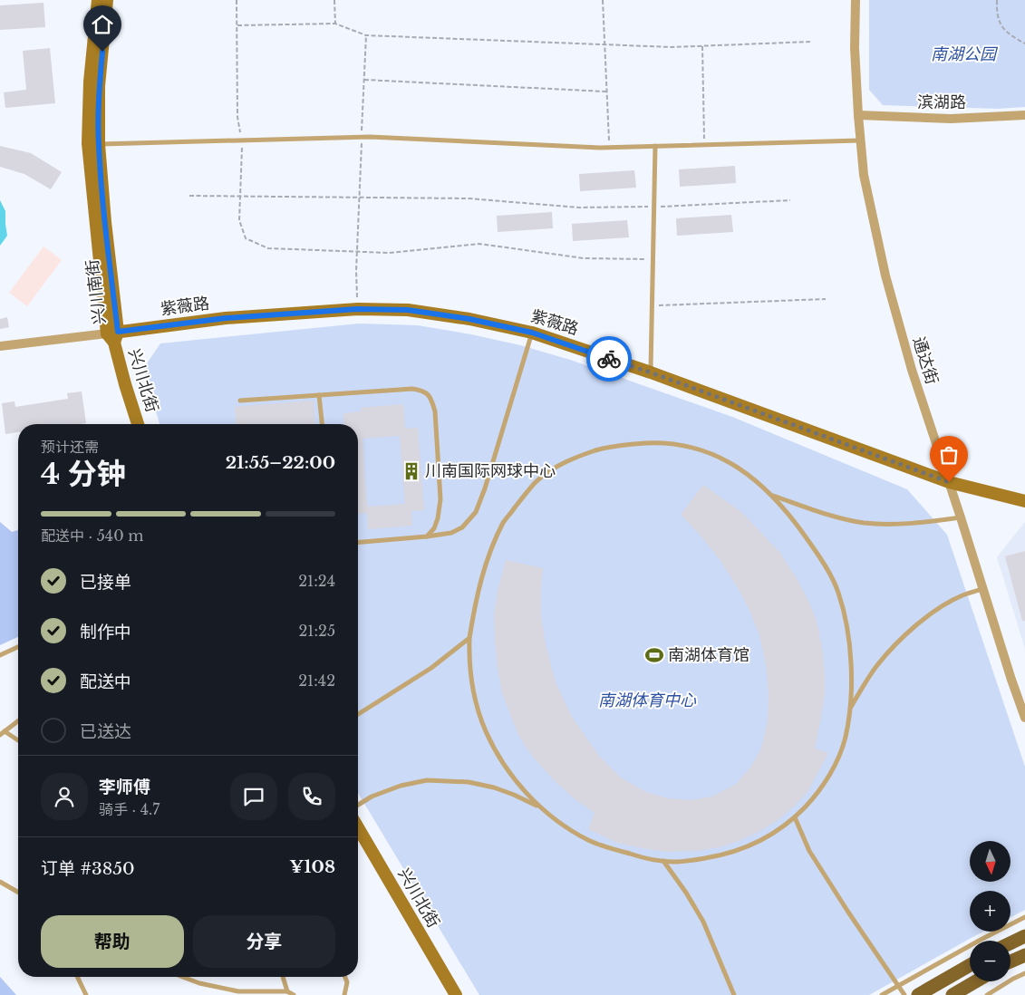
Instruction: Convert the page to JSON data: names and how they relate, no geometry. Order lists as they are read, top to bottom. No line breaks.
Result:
{"streets":{"street":["滨湖路","兴川南街","紫薇路","通达街","兴川北街"]},"crossings":[["滨湖路","通达街"],["兴川南街","紫薇路"],["兴川南街","兴川北街"],["紫薇路","通达街"],["紫薇路","兴川北街"]],"parks":["南湖公园","南湖体育中心"],"places":{"building":["川南国际网球中心"],"sports":["南湖体育馆"]},"north":"bottom","page":{"heading":["4 分钟","预计还需","21:55–22:00"],"panel":["李师傅","骑手 · 4.7","订单 #3850","¥108"],"bar":"配送中 · 540 m","list":[["已接单","21:24"],["制作中","21:25"],["配送中","21:42"],"已送达"],"map_buttons":["+","−"],"buttons":["帮助","分享"]}}
